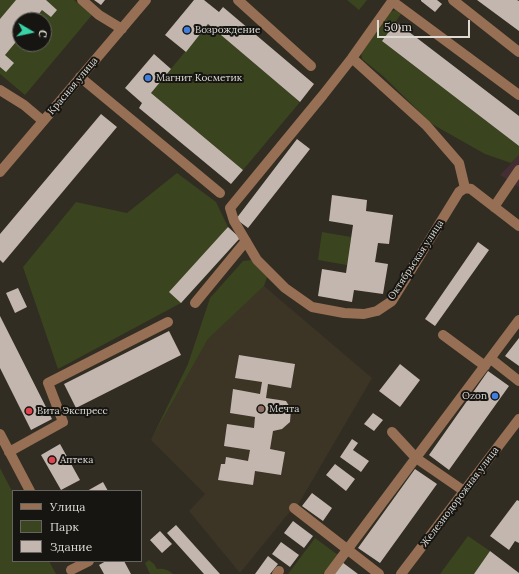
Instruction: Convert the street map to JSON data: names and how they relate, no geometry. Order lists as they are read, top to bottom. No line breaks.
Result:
{"streets":{"street":["Красная улица","Октябрьская улица","Железнодорожная улица"]},"places":["Возрождение","Магнит Косметик","Ozon","Мечта","Вита Экспресс","Аптека"],"legend":["Улица","Парк","Здание"],"scale_bar":"50 m","north":"right"}
